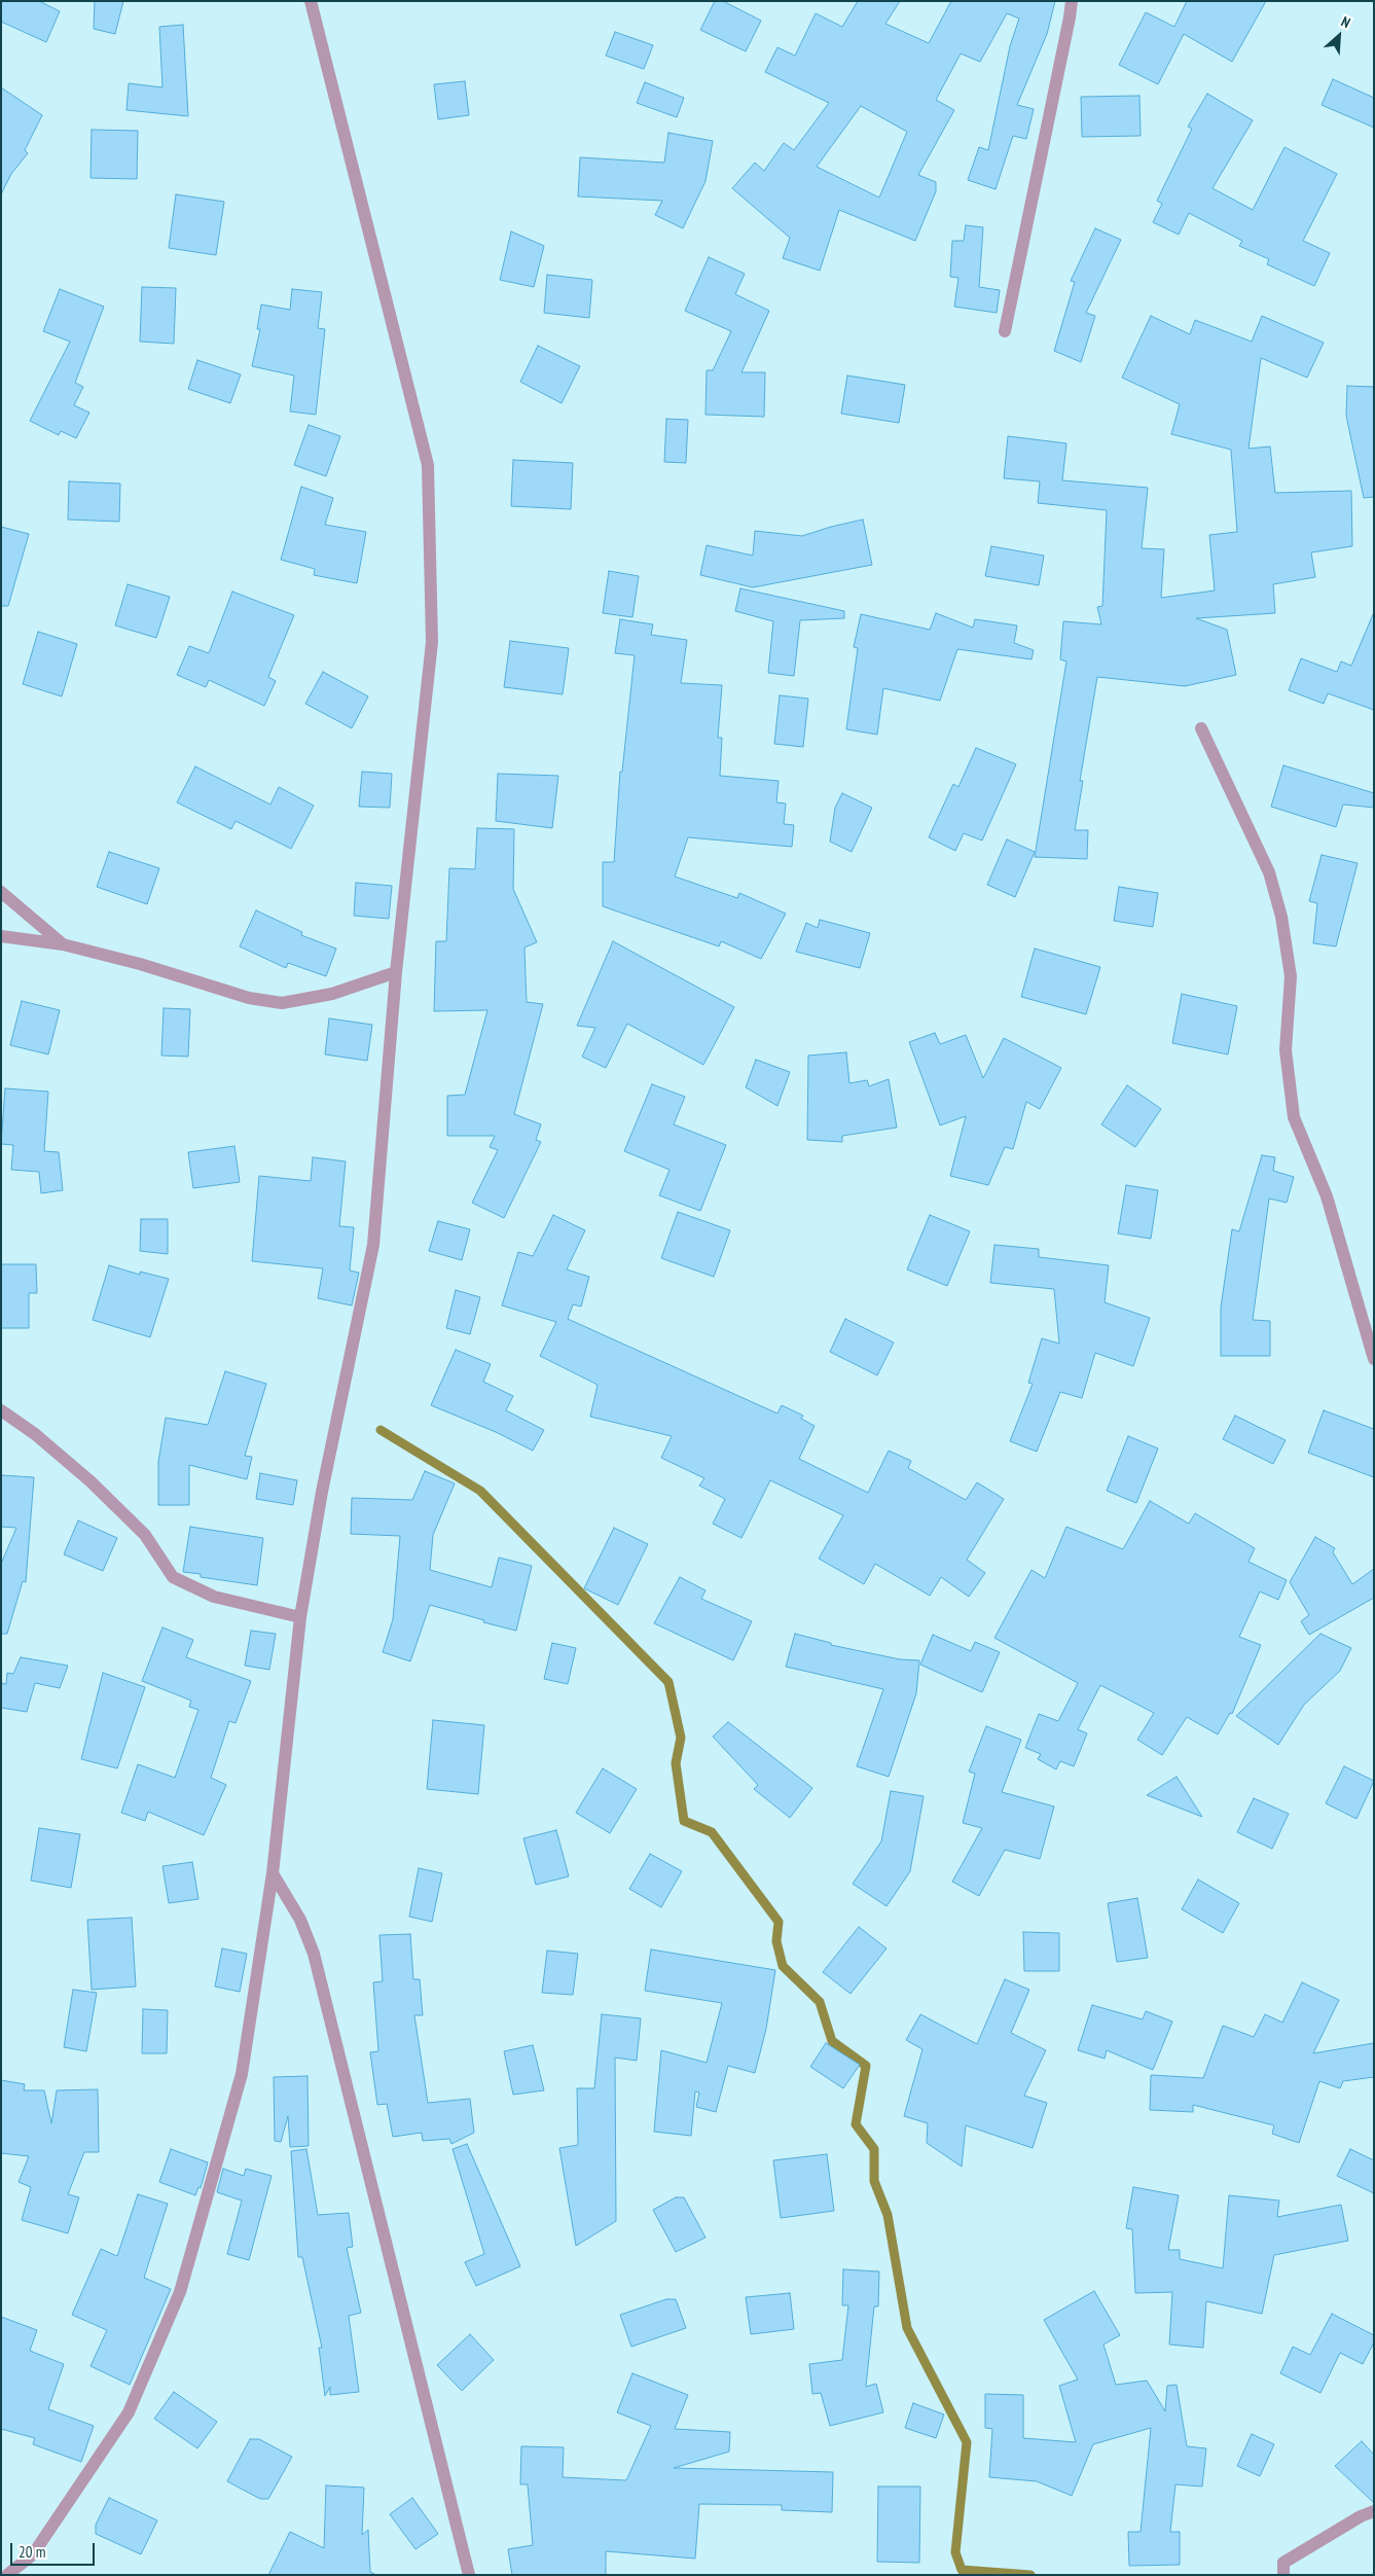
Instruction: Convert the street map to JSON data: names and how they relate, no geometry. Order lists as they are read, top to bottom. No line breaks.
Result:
{"scale_bar":"20 m","north":"top right"}
